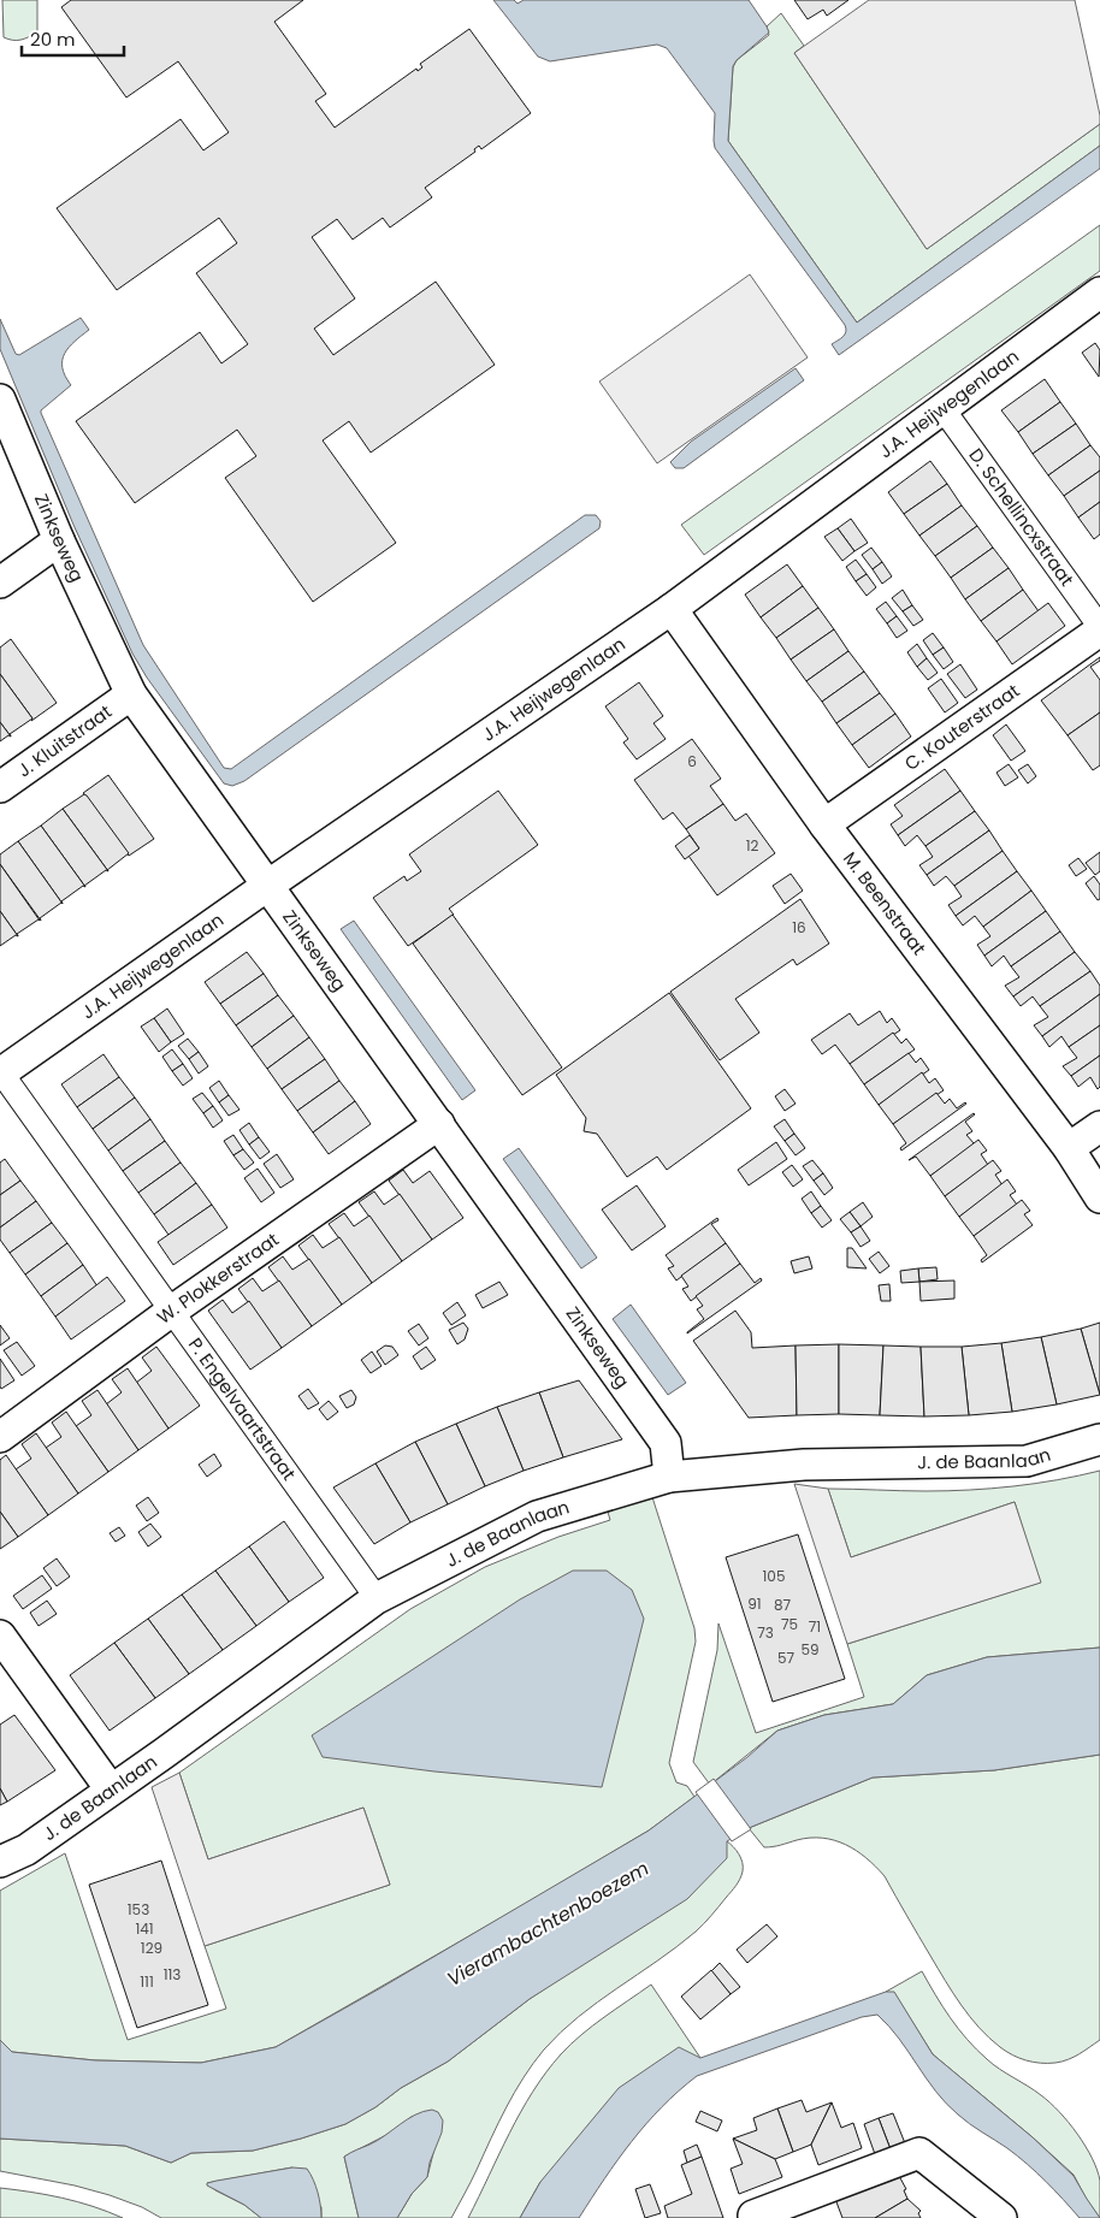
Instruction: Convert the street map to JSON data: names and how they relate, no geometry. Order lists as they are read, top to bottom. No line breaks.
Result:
{"streets":{"street":["J.A. Heijwegenlaan","D. Schellincxstraat","Zinkseweg","C. Kouterstraat","J. Kluitstraat","M. Beenstraat","W. Plokkerstraat","P. Engelvaartstraat","J. de Baanlaan"]},"crossings":[["J.A. Heijwegenlaan","D. Schellincxstraat"],["J.A. Heijwegenlaan","Zinkseweg"],["J.A. Heijwegenlaan","M. Beenstraat"],["J.A. Heijwegenlaan","P. Engelvaartstraat"],["D. Schellincxstraat","C. Kouterstraat"],["Zinkseweg","J. Kluitstraat"],["Zinkseweg","W. Plokkerstraat"],["Zinkseweg","J. de Baanlaan"],["C. Kouterstraat","M. Beenstraat"],["W. Plokkerstraat","P. Engelvaartstraat"],["P. Engelvaartstraat","J. de Baanlaan"]],"water":["Vierambachtenboezem"],"house_numbers":["6","12","16","105","91","87","75","71","73","59","57","153","141","129","113","111"],"scale_bar":"20 m"}
